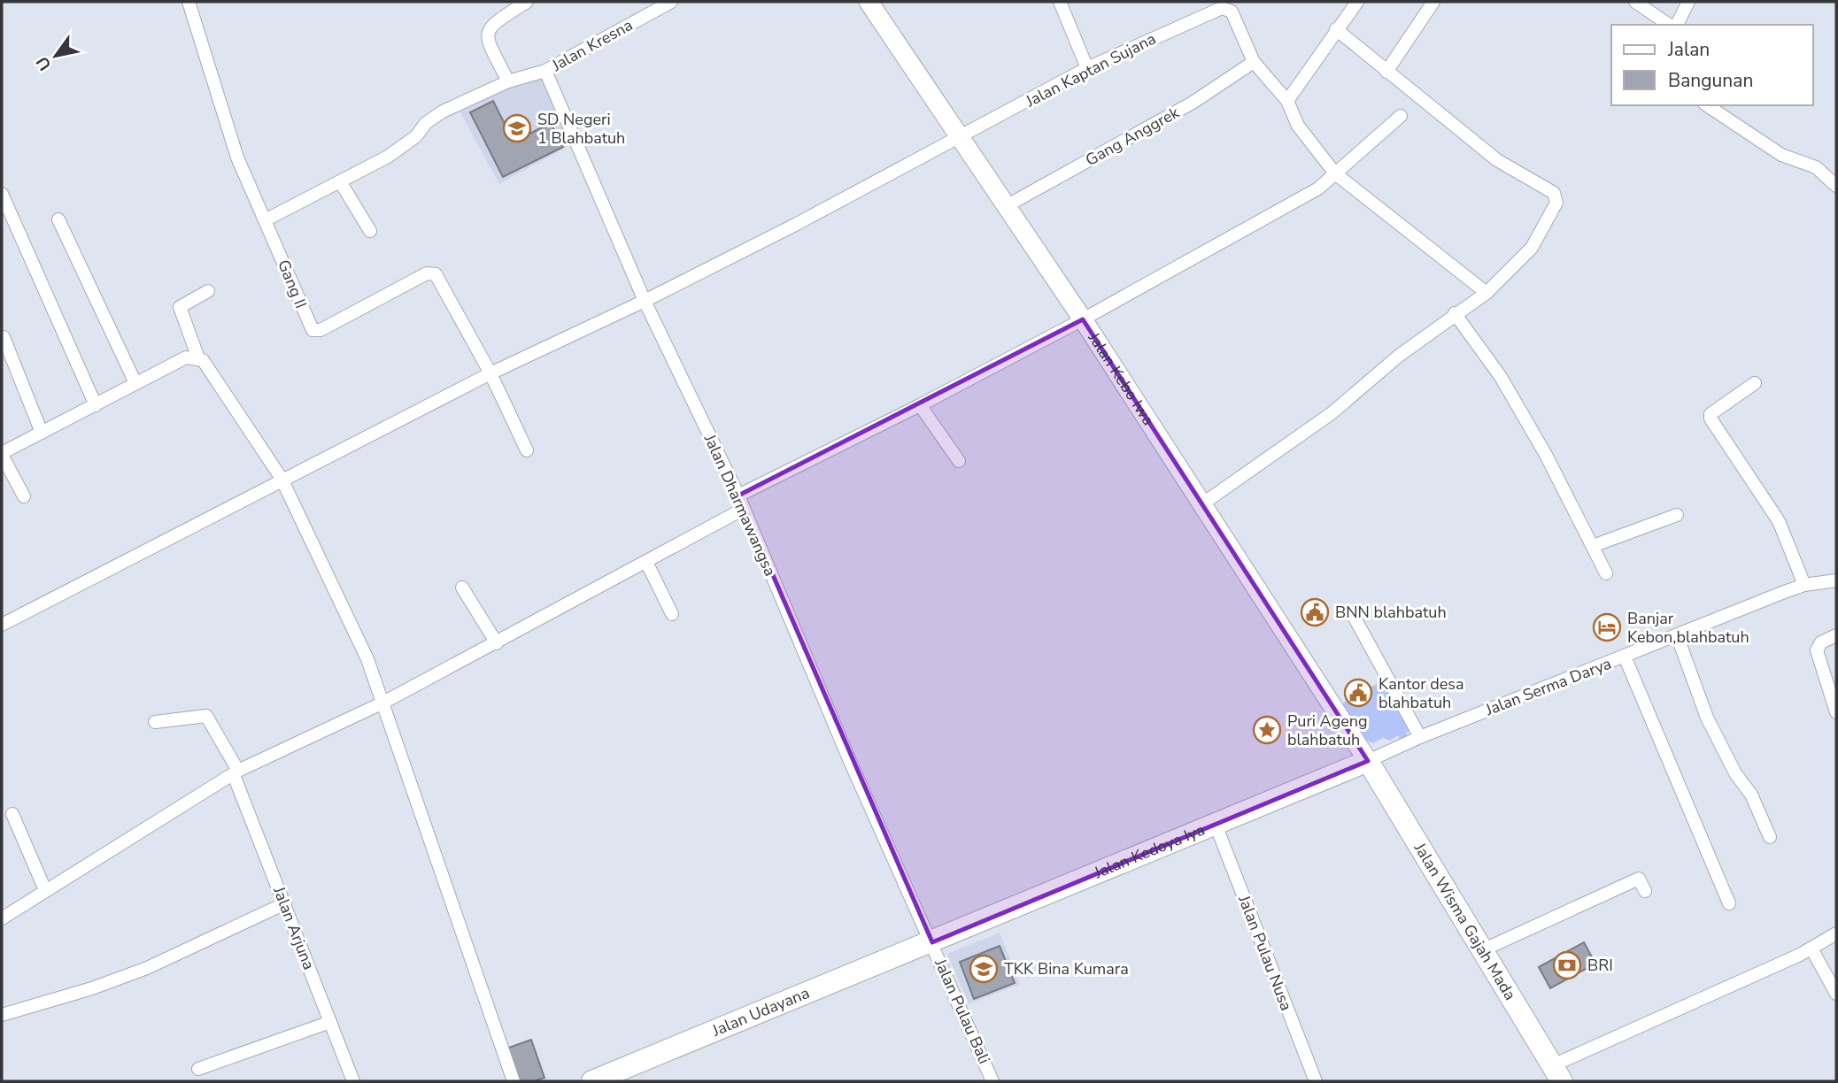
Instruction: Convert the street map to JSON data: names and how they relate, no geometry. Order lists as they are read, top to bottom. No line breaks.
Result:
{"streets":{"highway":["Jalan Kedoya Iya","Jalan Wisma Gajah Mada","Jalan Udayana"],"main road":["Jalan Kebo Iwa"],"street":["Jalan Kresna","Jalan Kaptan Sujana","Gang Anggrek","Gang II","Jalan Dharmawangsa","Jalan Serma Darya","Jalan Arjuna","Jalan Pulau Nusa","Jalan Pulau Bali"]},"crossings":[["Jalan Kresna","Gang II"],["Jalan Kresna","Jalan Dharmawangsa"],["Jalan Kaptan Sujana","Gang Anggrek"],["Jalan Kaptan Sujana","Gang II"],["Jalan Kaptan Sujana","Jalan Kebo Iwa"],["Jalan Kaptan Sujana","Jalan Dharmawangsa"],["Gang Anggrek","Jalan Kebo Iwa"],["Jalan Kebo Iwa","Jalan Serma Darya"],["Jalan Kebo Iwa","Jalan Kedoya Iya"],["Jalan Kebo Iwa","Jalan Wisma Gajah Mada"],["Jalan Dharmawangsa","Jalan Kedoya Iya"],["Jalan Dharmawangsa","Jalan Udayana"],["Jalan Dharmawangsa","Jalan Pulau Bali"],["Jalan Serma Darya","Jalan Kedoya Iya"],["Jalan Serma Darya","Jalan Wisma Gajah Mada"],["Jalan Kedoya Iya","Jalan Wisma Gajah Mada"],["Jalan Kedoya Iya","Jalan Pulau Nusa"],["Jalan Kedoya Iya","Jalan Udayana"],["Jalan Kedoya Iya","Jalan Pulau Bali"],["Jalan Udayana","Jalan Pulau Bali"]],"places":{"school or university":["SD Negeri 1 Blahbatuh","TKK Bina Kumara"],"public building":["BNN blahbatuh","Kantor desa blahbatuh"],"hotel":["Banjar Kebon,blahbatuh"],"place":["Puri Ageng blahbatuh"],"bank":["BRI"]},"legend":["Jalan","Bangunan"],"north":"bottom left"}
